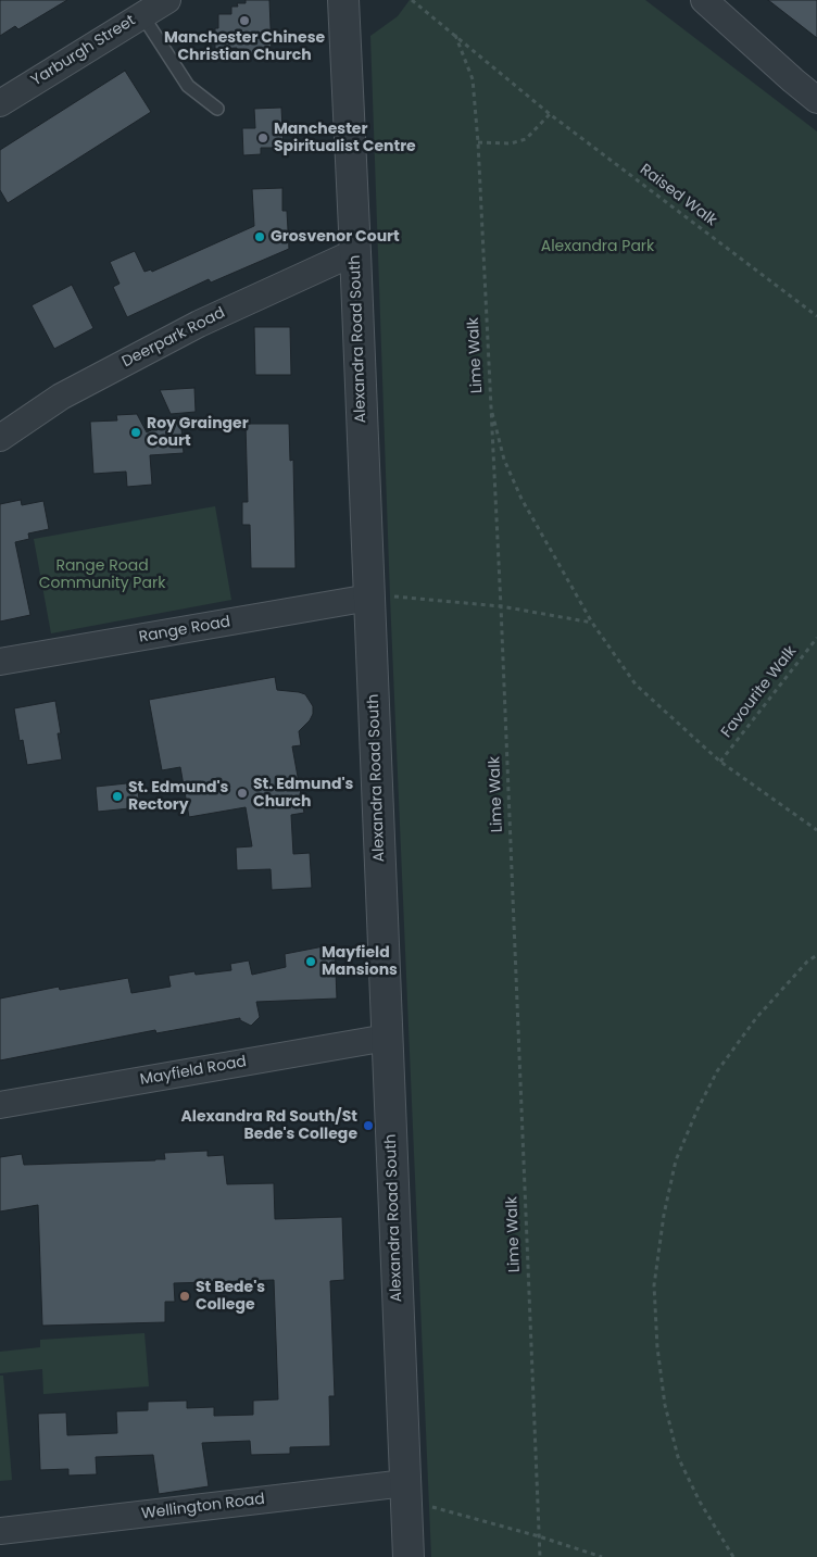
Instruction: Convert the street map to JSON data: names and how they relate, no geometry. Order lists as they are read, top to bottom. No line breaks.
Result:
{"streets":{"street":["Yarburgh Street","Deerpark Road","Alexandra Road South","Range Road","Mayfield Road","Wellington Road"],"path":["Raised Walk","Lime Walk","Favourite Walk"]},"crossings":[["Raised Walk","Lime Walk"],["Deerpark Road","Alexandra Road South"],["Alexandra Road South","Range Road"],["Alexandra Road South","Mayfield Road"],["Alexandra Road South","Wellington Road"]],"parks":["Alexandra Park","Range Road Community Park"],"places":["Manchester Chinese Christian Church","Manchester Spiritualist Centre","Grosvenor Court","Roy Grainger Court","St. Edmund's Church","St. Edmund's Rectory","Mayfield Mansions","Alexandra Rd South/St Bede's College","St Bede's College"]}
